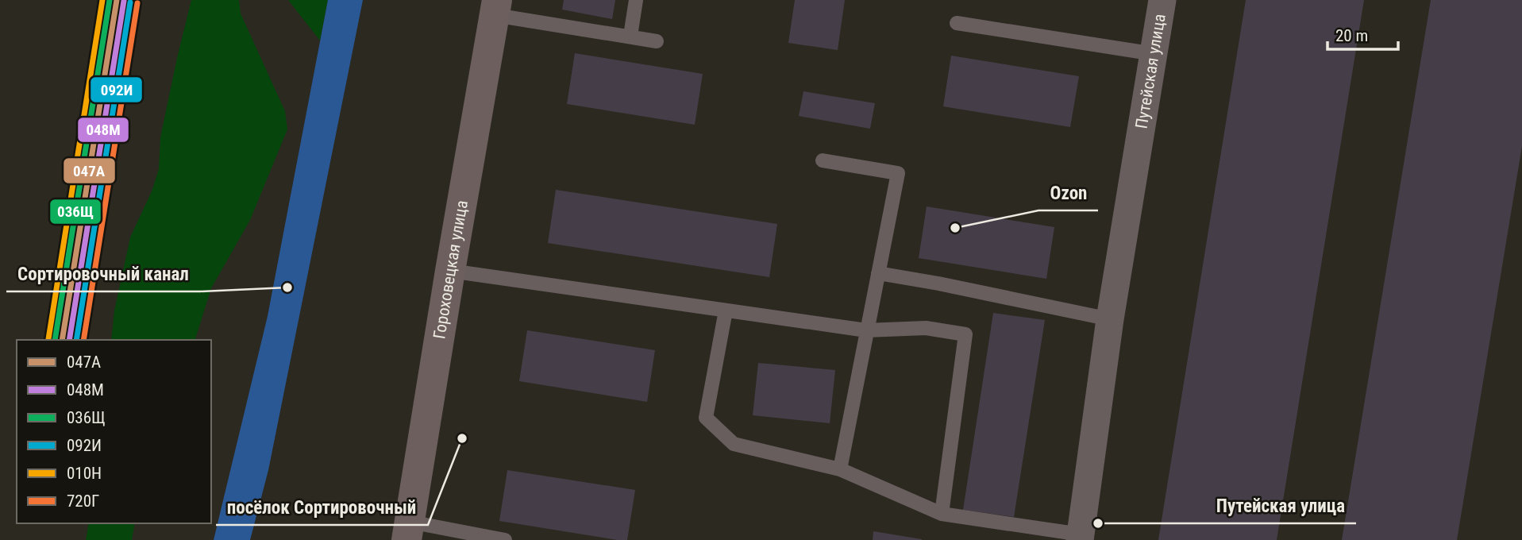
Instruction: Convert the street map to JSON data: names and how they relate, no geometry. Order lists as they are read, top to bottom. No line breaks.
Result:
{"streets":{"street":["Путейская улица","Гороховецкая улица"]},"places":["Ozon","Сортировочный канал","посёлок Сортировочный","Путейская улица"],"lines":["transit line 047А","transit line 036Щ","transit line 010Н","transit line 048М","transit line 092И","transit line 720Г"],"legend":["047А","048М","036Щ","092И","010Н","720Г"],"scale_bar":"20 m"}
